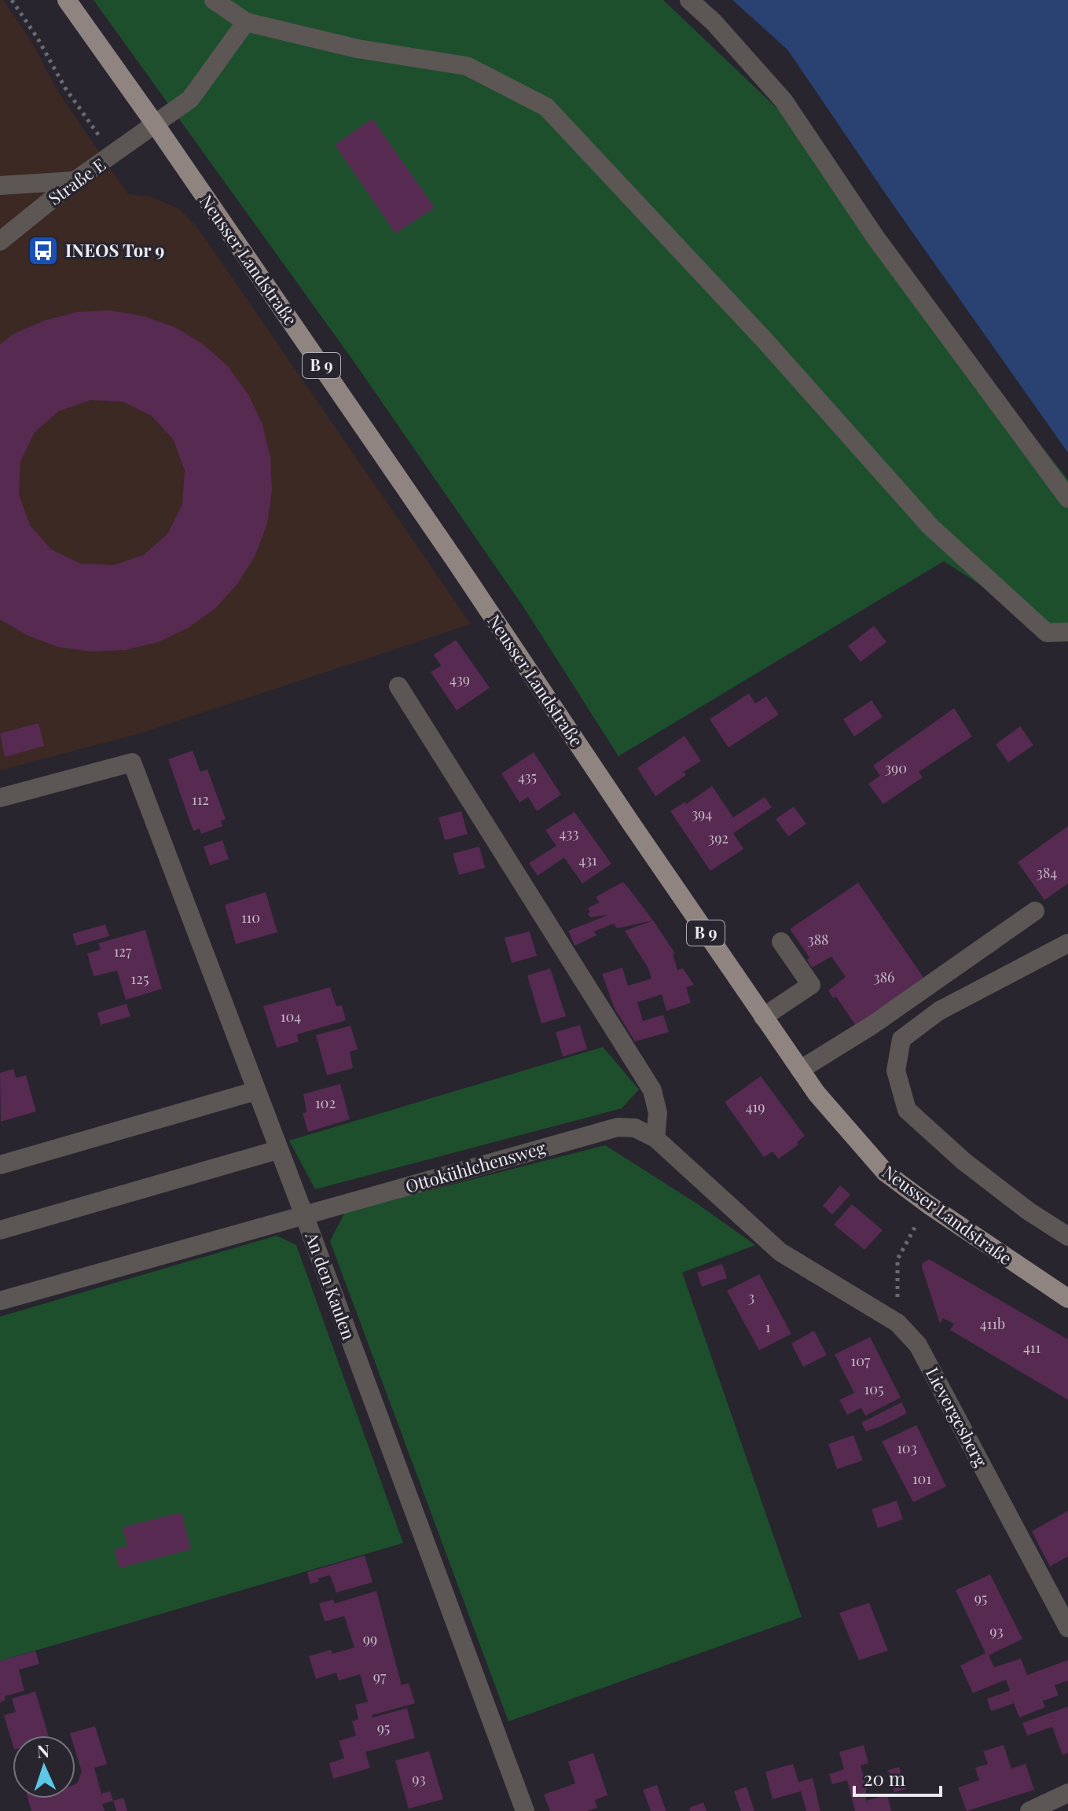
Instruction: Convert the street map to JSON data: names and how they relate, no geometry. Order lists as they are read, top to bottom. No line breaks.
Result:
{"streets":{"main road":["Neusser Landstraße","B 9"],"street":["Straße E","Ottokühlchensweg","An den Kaulen","Lievergesberg"]},"crossings":[["Straße E","Neusser Landstraße"],["Ottokühlchensweg","An den Kaulen"],["Ottokühlchensweg","Lievergesberg"]],"places":{"bus stop":["INEOS Tor 9"]},"house_numbers":["439","390","435","112","394","433","392","431","384","110","388","127","386","125","104","102","419","3","411b","1","411","107","105","103","101","95","93","99","97","95","93"],"scale_bar":"20 m","north":"top"}
